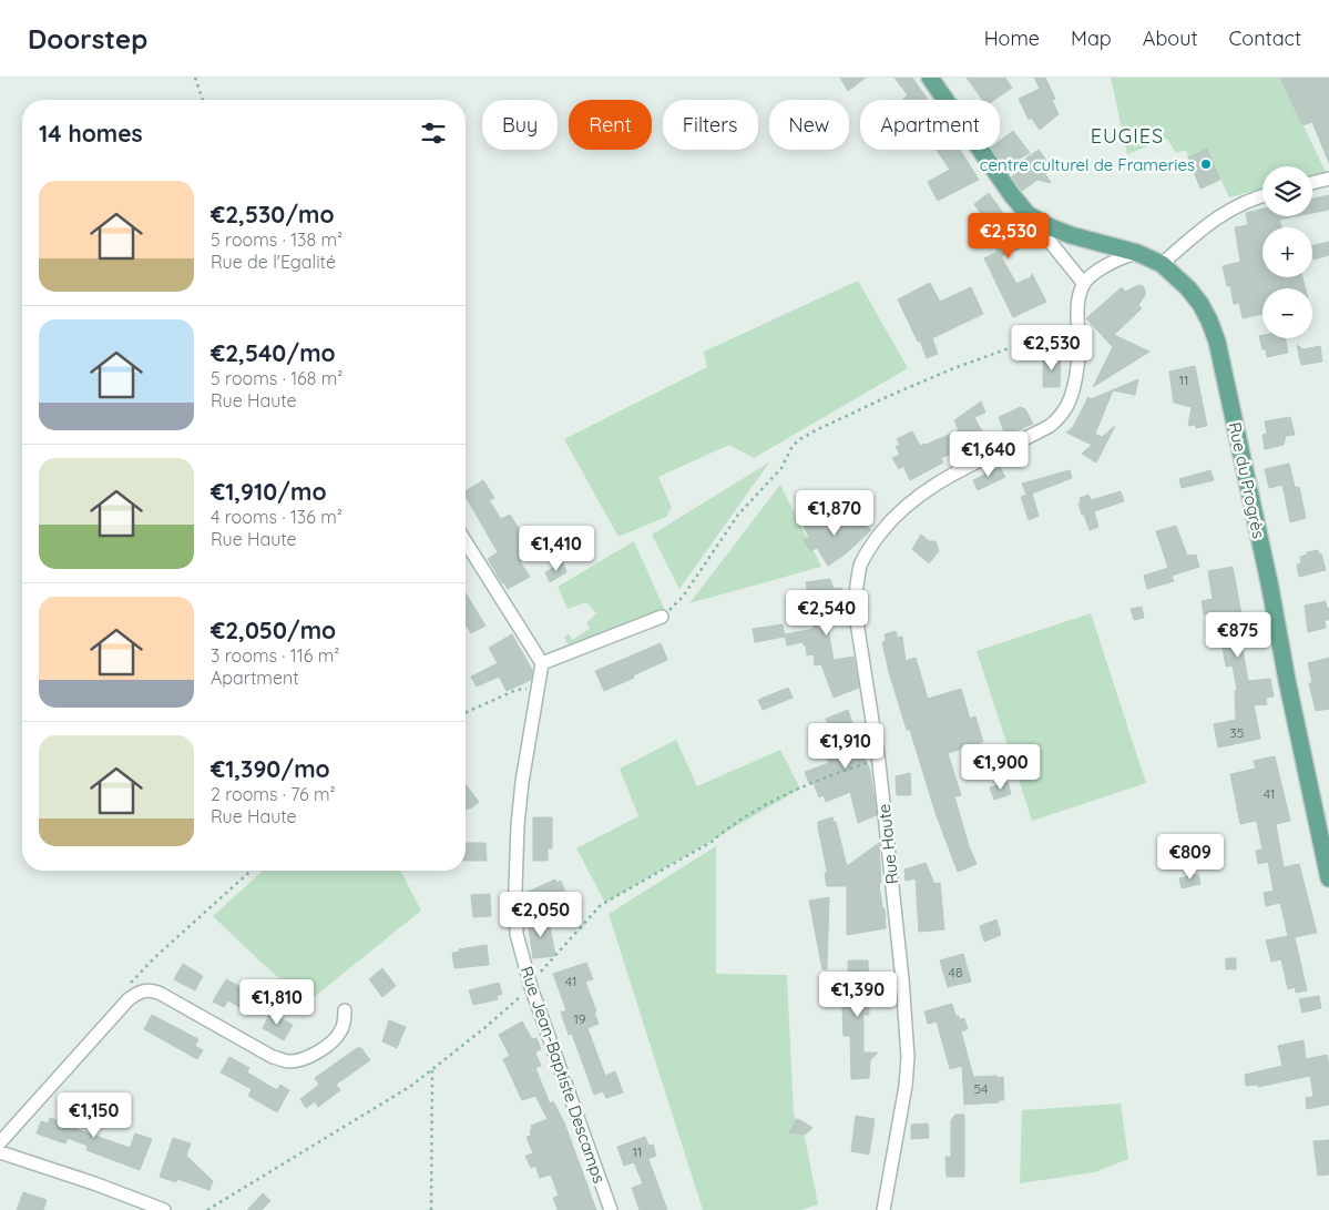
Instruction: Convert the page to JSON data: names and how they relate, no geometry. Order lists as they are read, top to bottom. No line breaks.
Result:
{"streets":{"main road":["Rue du Progrès"],"street":["Rue Haute","Rue Jean-Baptiste Descamps"]},"districts":["EUGIES"],"places":["centre culturel de Frameries"],"house_numbers":["11","35","41","48","41","19","54","11"],"page":{"header":"Doorstep","nav":["Home","Map","About","Contact"],"chip":["Buy","Rent","Filters","New","Apartment"],"heading":"14 homes","map_buttons":["+","−"],"list":[{"name":"€2,530/mo","note":"5 rooms · 138 m² · Rue de l'Egalité"},{"name":"€2,540/mo","note":"5 rooms · 168 m² · Rue Haute"},{"name":"€1,910/mo","note":"4 rooms · 136 m² · Rue Haute"},{"name":"€2,050/mo","note":"3 rooms · 116 m² · Apartment"},{"name":"€1,390/mo","note":"2 rooms · 76 m² · Rue Haute"}],"price":["€2,530","€2,530","€1,640","€1,870","€1,410","€2,540","€875","€1,910","€1,900","€809","€2,050","€1,390","€1,810","€1,150"]}}
